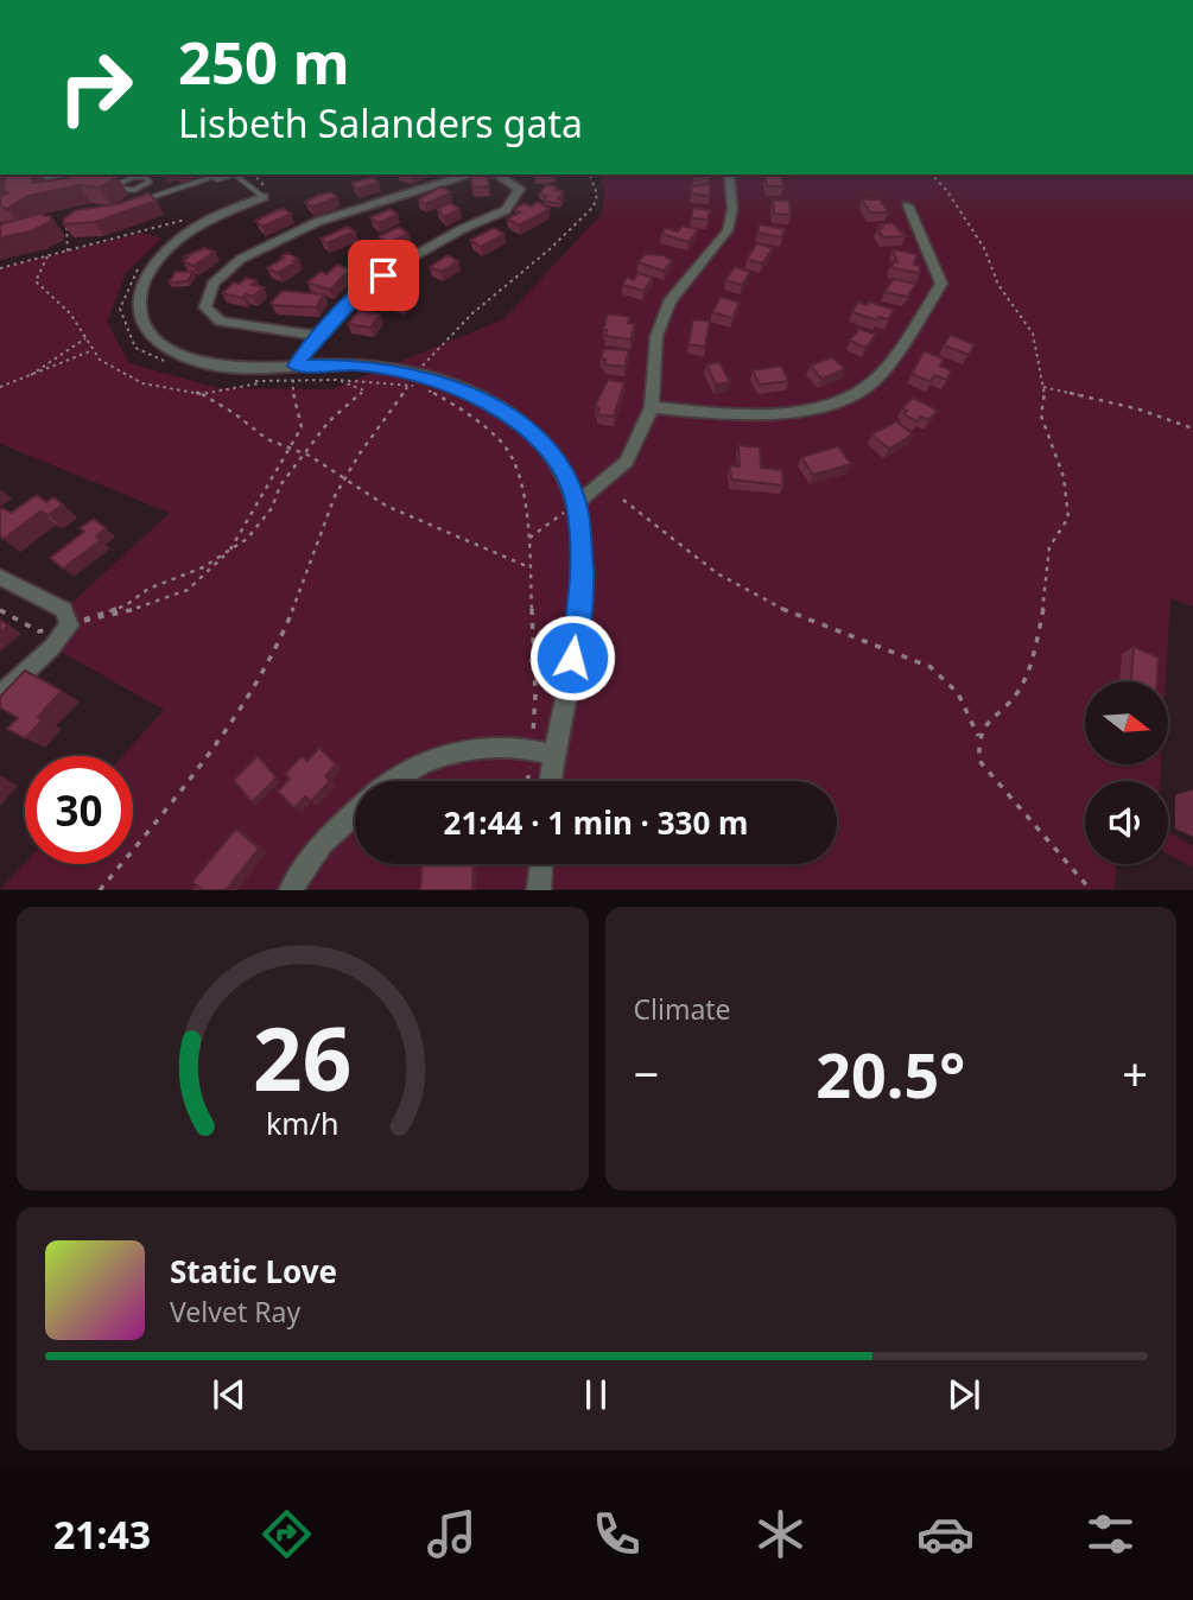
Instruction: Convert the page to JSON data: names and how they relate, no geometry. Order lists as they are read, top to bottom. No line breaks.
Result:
{"north":"right","page":{"turn":["250 m","Lisbeth Salanders gata"],"limit":"30","trip":"21:44 · 1 min · 330 m","tile":"Climate","heat":["−","20.5°","+"],"song":["Static Love","Velvet Ray"],"tabs":"21:43","gauge":["26","km/h"]}}
